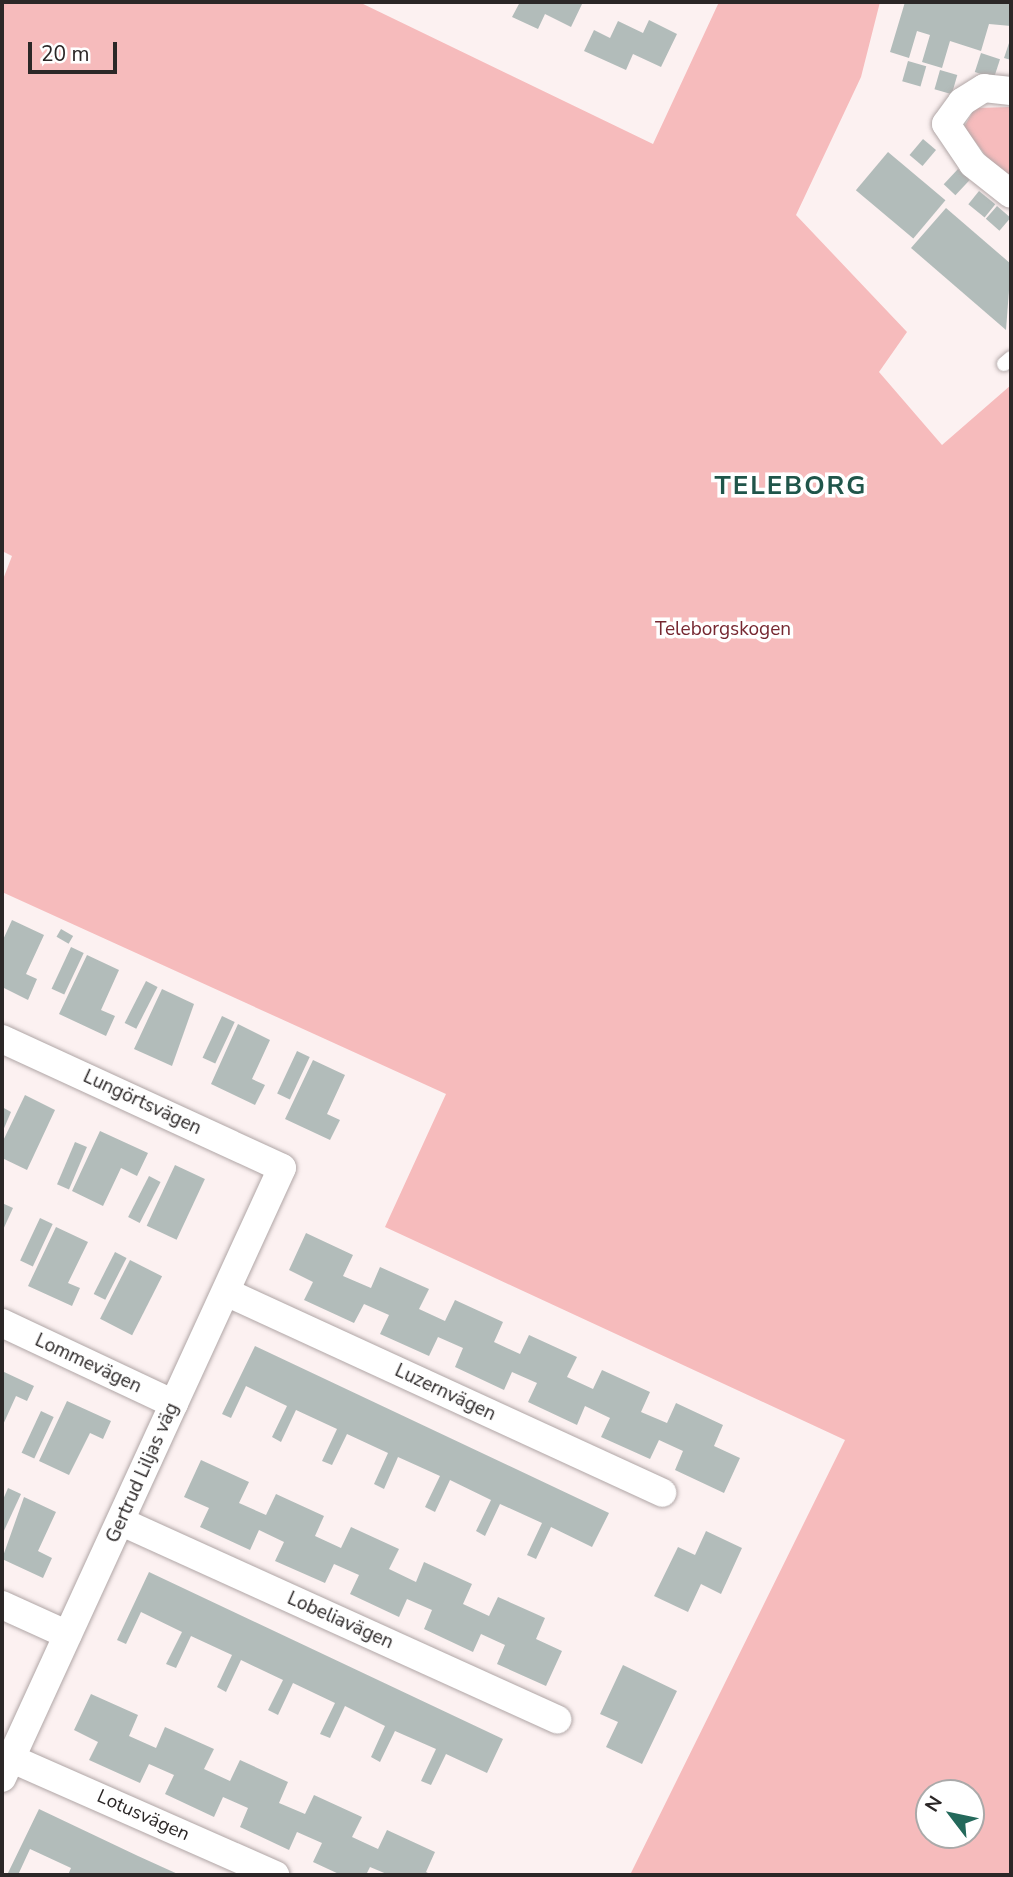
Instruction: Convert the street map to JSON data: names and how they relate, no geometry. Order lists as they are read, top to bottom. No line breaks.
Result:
{"streets":{"street":["Lungörtsvägen","Lommevägen","Luzernvägen","Gertrud Liljas väg","Lobeliavägen","Lotusvägen"]},"crossings":[["Lungörtsvägen","Gertrud Liljas väg"],["Lommevägen","Gertrud Liljas väg"],["Luzernvägen","Gertrud Liljas väg"],["Gertrud Liljas väg","Lobeliavägen"],["Gertrud Liljas väg","Lotusvägen"]],"districts":["TELEBORG"],"parks":["Teleborgskogen"],"scale_bar":"20 m","north":"top left"}
